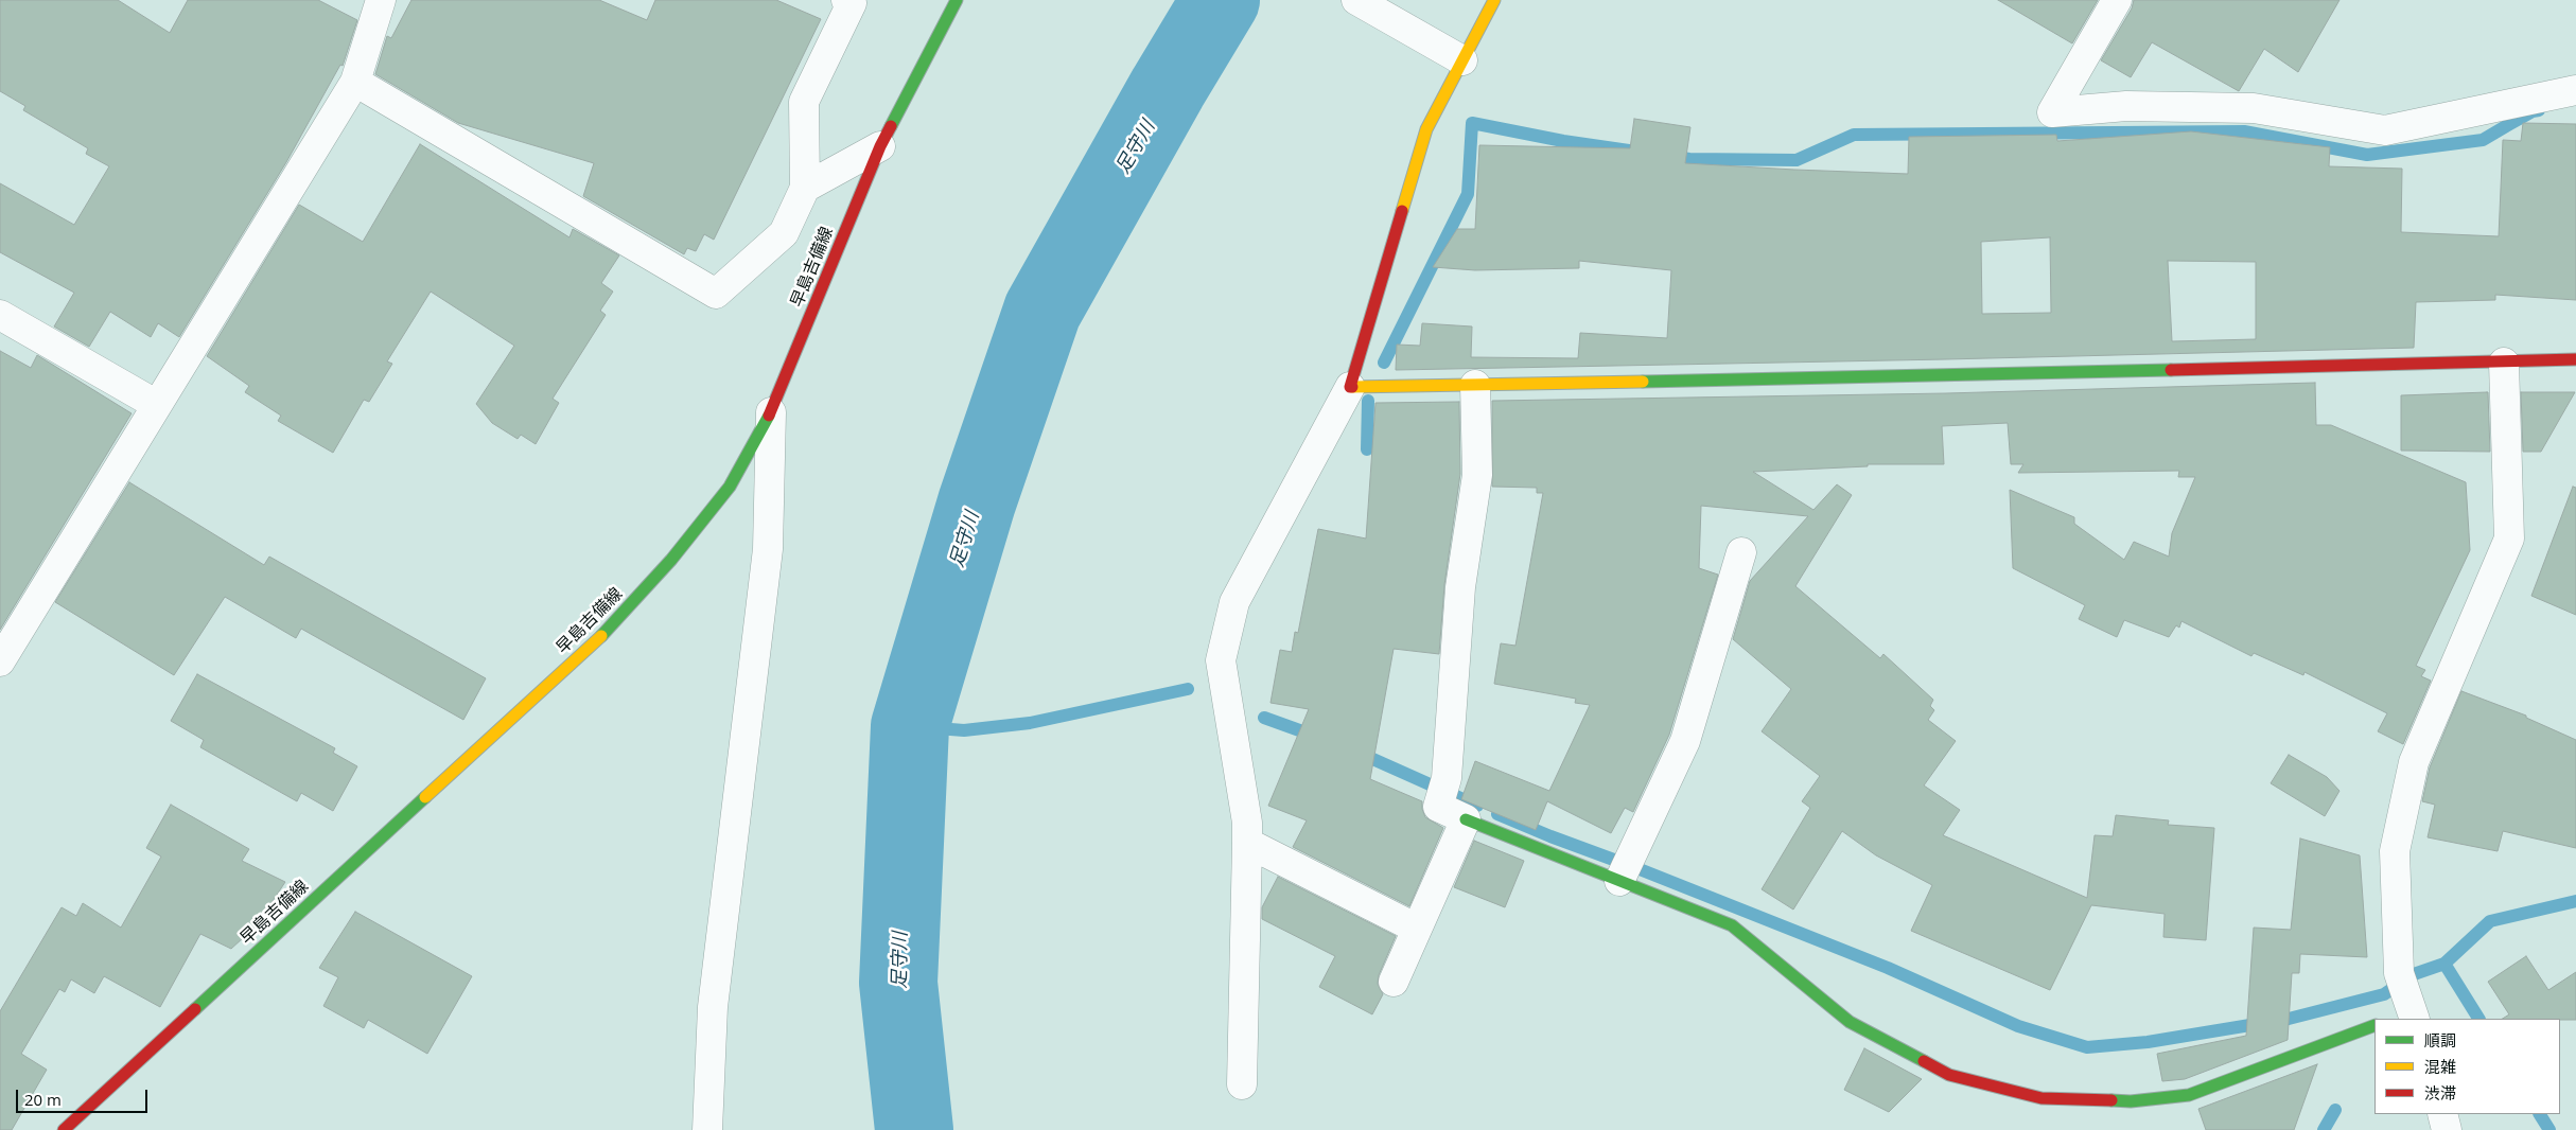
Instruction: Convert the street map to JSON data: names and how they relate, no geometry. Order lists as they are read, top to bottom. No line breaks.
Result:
{"streets":{"street":["早島吉備線"]},"water":["足守川"],"legend":["順調","混雑","渋滞"],"scale_bar":"20 m"}
